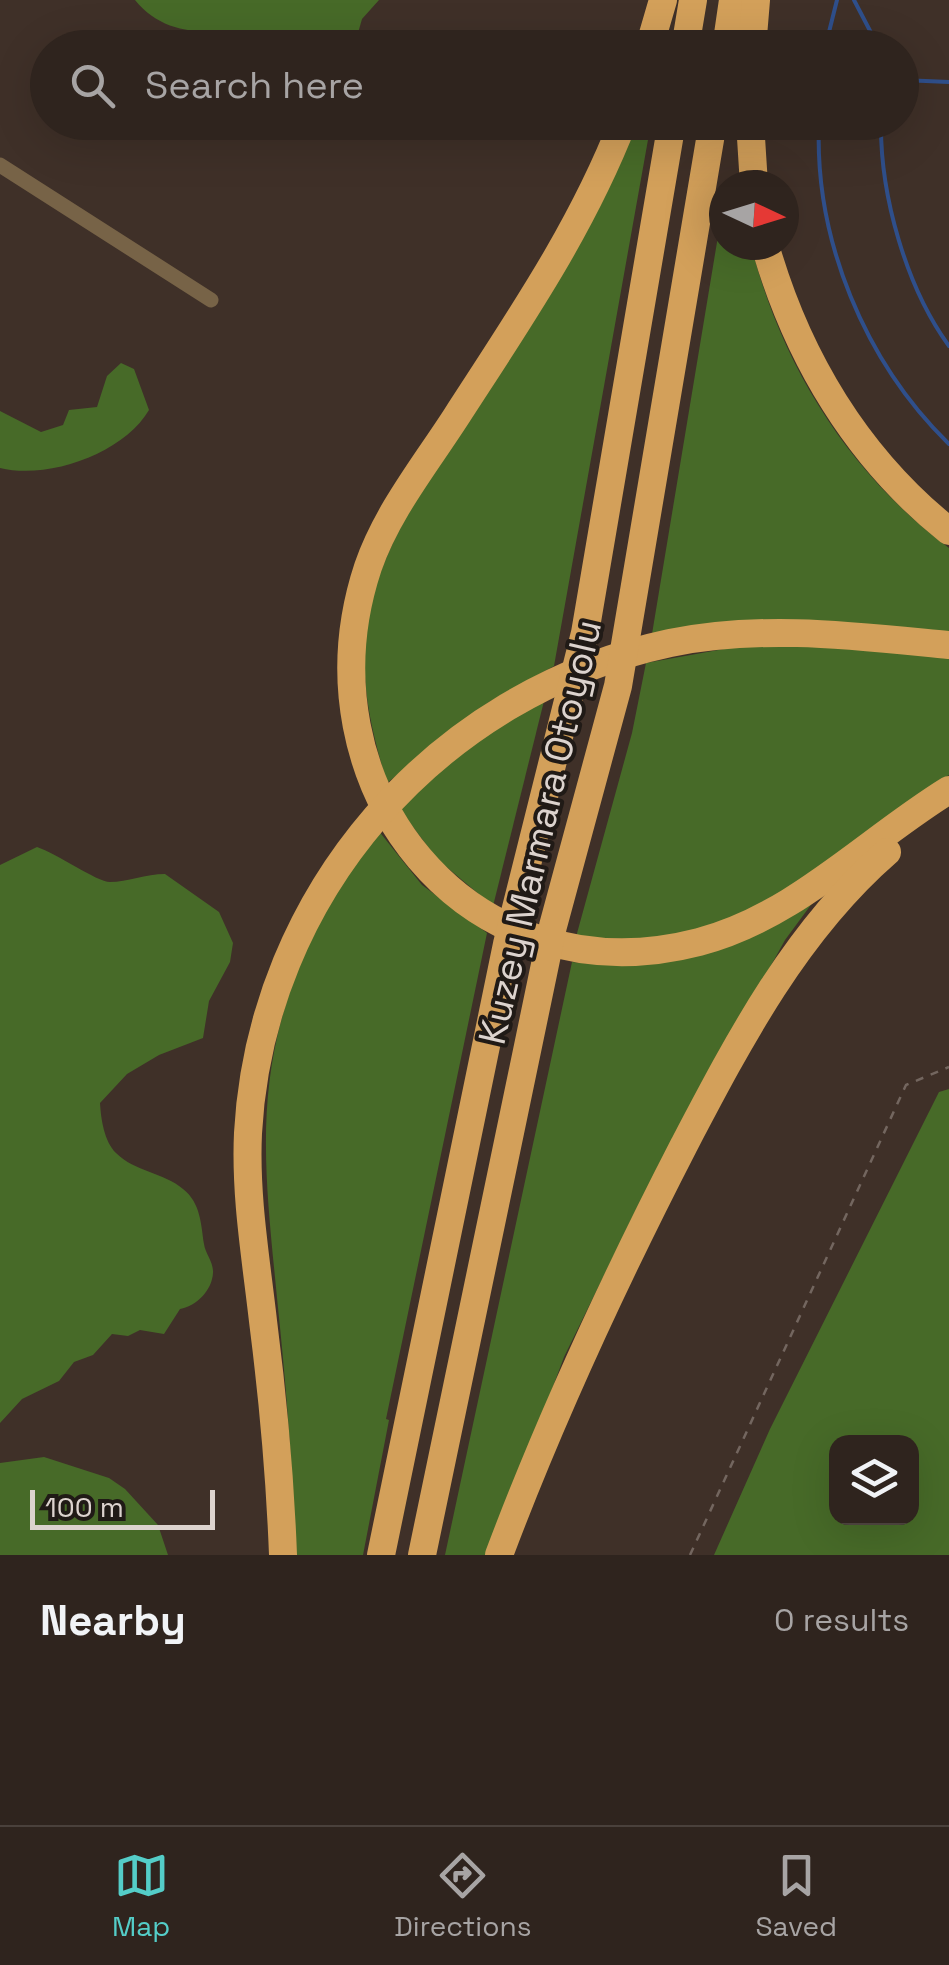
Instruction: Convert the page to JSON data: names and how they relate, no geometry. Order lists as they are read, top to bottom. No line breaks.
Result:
{"streets":{"highway":["Kuzey Marmara Otoyolu"]},"scale_bar":"100 m","north":"right","page":{"search":"Search here","scale":"100 m","heading":["Nearby","0 results"],"nav":["Map","Directions","Saved"]}}
